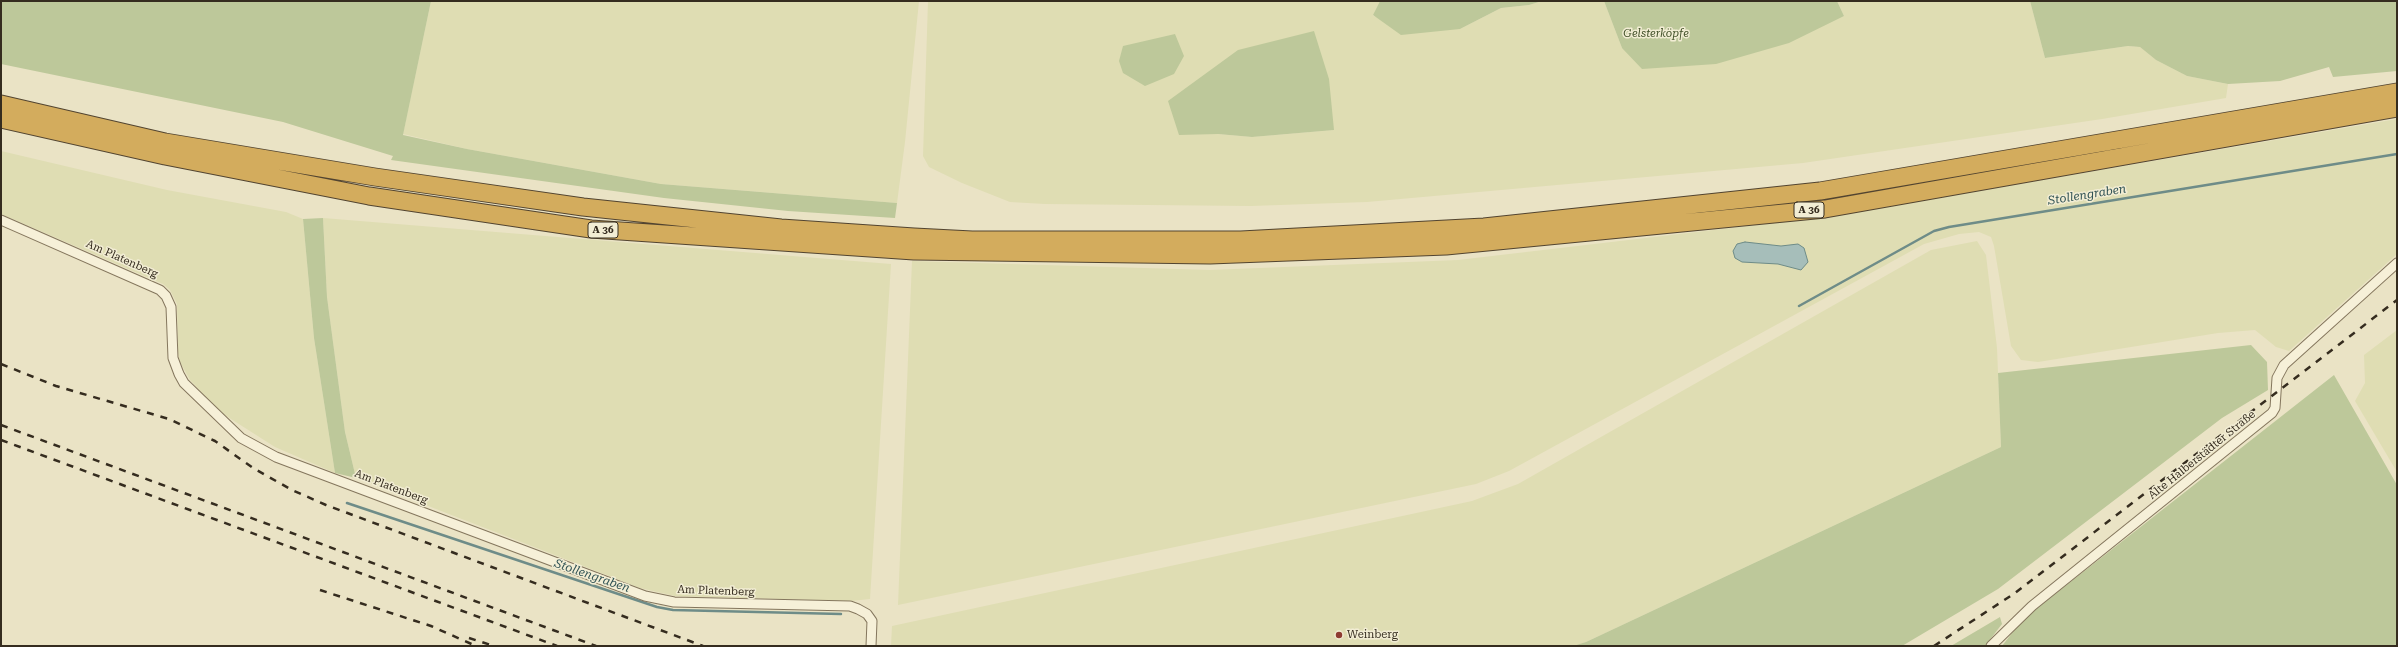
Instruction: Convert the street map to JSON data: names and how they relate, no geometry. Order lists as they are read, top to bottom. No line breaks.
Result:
{"streets":{"highway":["A 36"],"street":["Am Platenberg","Alte Halberstädter Straße"]},"water":["Stollengraben"],"parks":["Gelsterköpfe"],"places":["Weinberg"]}
